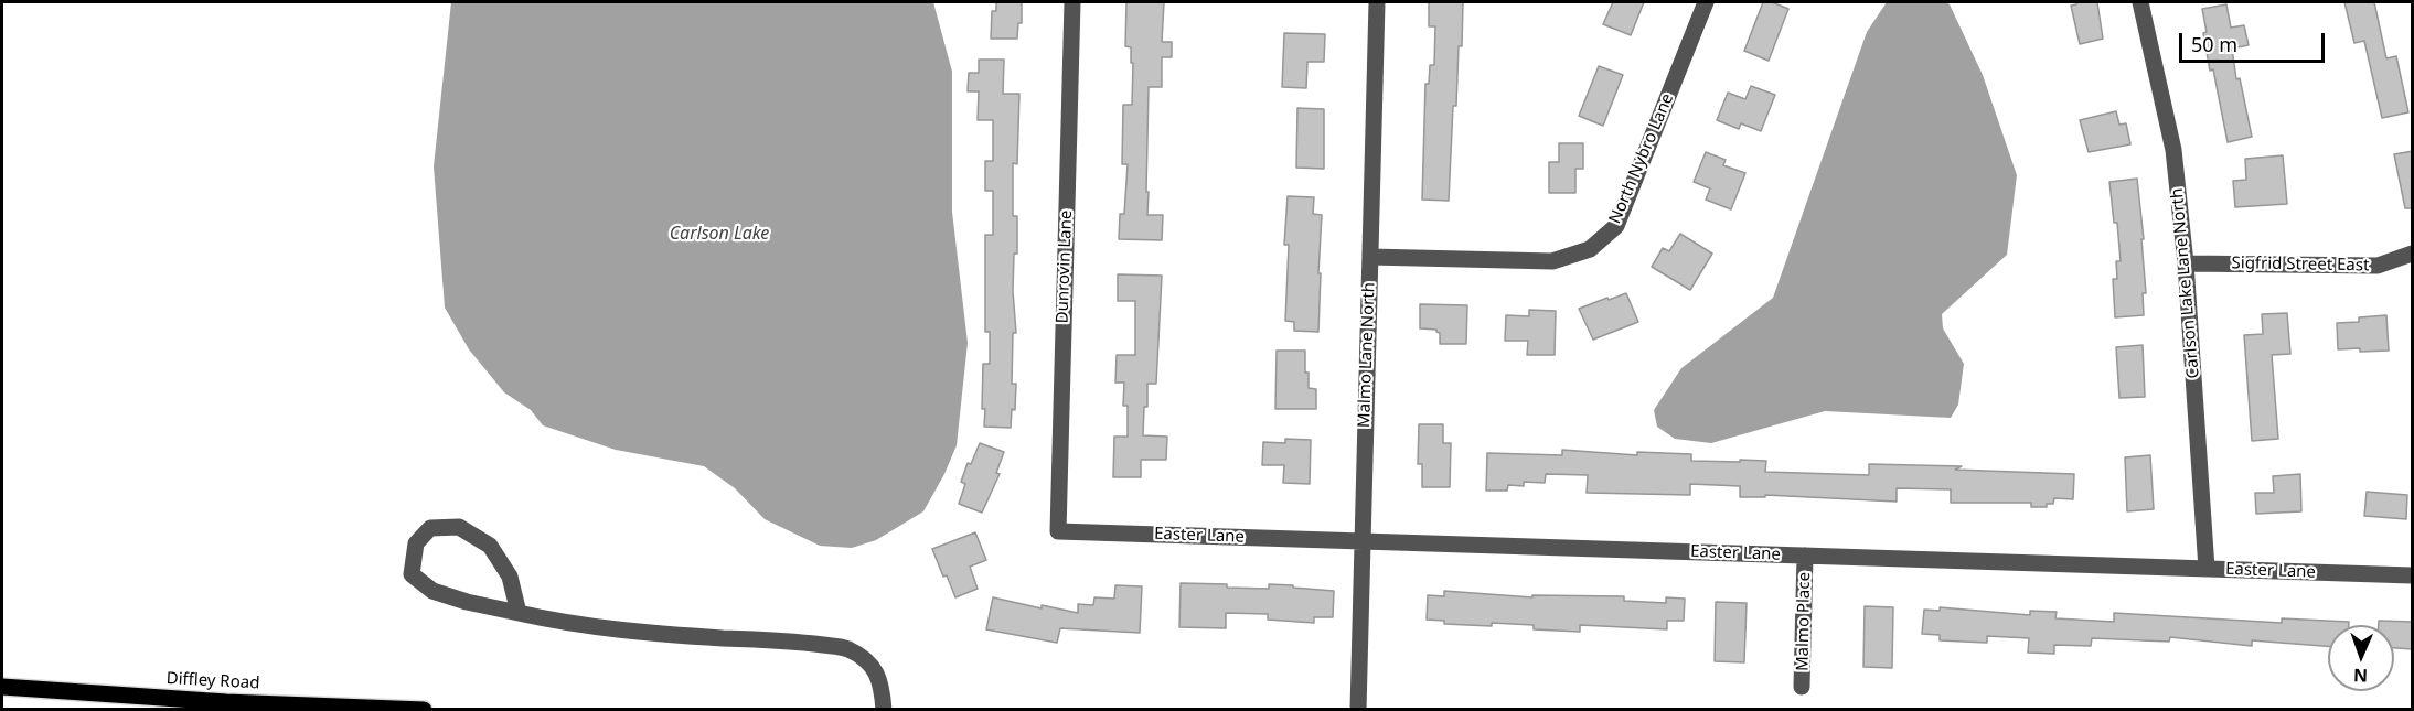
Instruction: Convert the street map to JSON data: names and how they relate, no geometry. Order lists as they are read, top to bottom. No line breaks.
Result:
{"streets":{"main road":["Diffley Road"],"street":["North Nybro Lane","Sigfrid Street East","Dunrovin Lane","Carlson Lake Lane North","Malmo Lane North","Easter Lane","Malmo Place"]},"crossings":[["North Nybro Lane","Malmo Lane North"],["Sigfrid Street East","Carlson Lake Lane North"],["Dunrovin Lane","Easter Lane"],["Carlson Lake Lane North","Easter Lane"],["Malmo Lane North","Easter Lane"],["Easter Lane","Malmo Place"]],"water":["Carlson Lake"],"scale_bar":"50 m","north":"bottom"}
